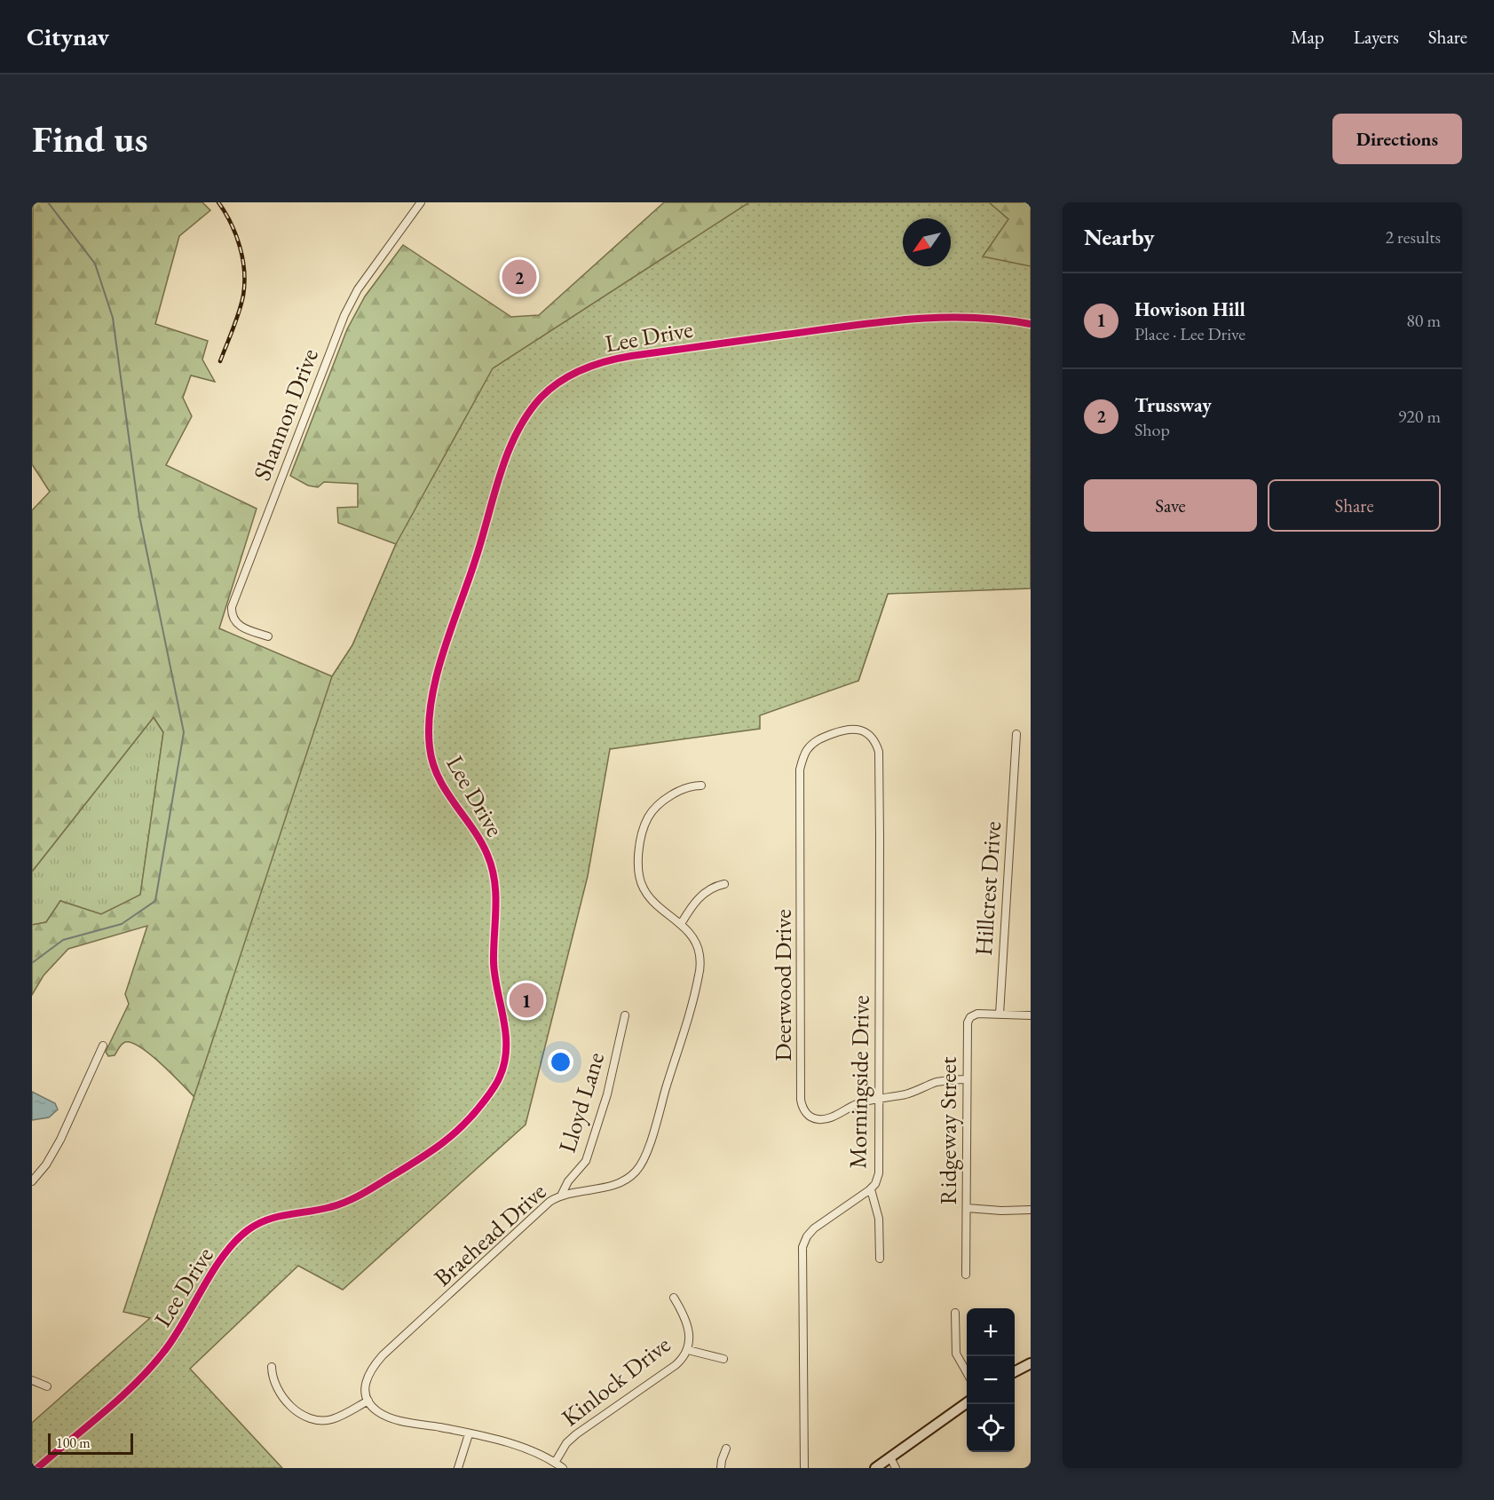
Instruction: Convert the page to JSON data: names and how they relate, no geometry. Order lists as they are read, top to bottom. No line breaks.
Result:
{"streets":{"street":["Lee Drive","Shannon Drive","Hillcrest Drive","Deerwood Drive","Morningside Drive","Lloyd Lane","Ridgeway Street","Braehead Drive","Kinlock Drive"]},"crossings":[["Hillcrest Drive","Ridgeway Street"],["Deerwood Drive","Morningside Drive"],["Deerwood Drive","Ridgeway Street"],["Lloyd Lane","Braehead Drive"]],"scale_bar":"100 m","north":"bottom left","page":{"header":"Citynav","nav":["Map","Layers","Share"],"buttons":["Directions",["Save","Share"]],"title":"Find us","heading":["Nearby","2 results"],"pins":["2","1"],"list":[{"mark":"1","name":"Howison Hill","note":"Place · Lee Drive","value":"80 m"},{"mark":"2","name":"Trussway","note":"Shop","value":"920 m"}],"map_buttons":["+","−"],"scale":"100 m"}}
